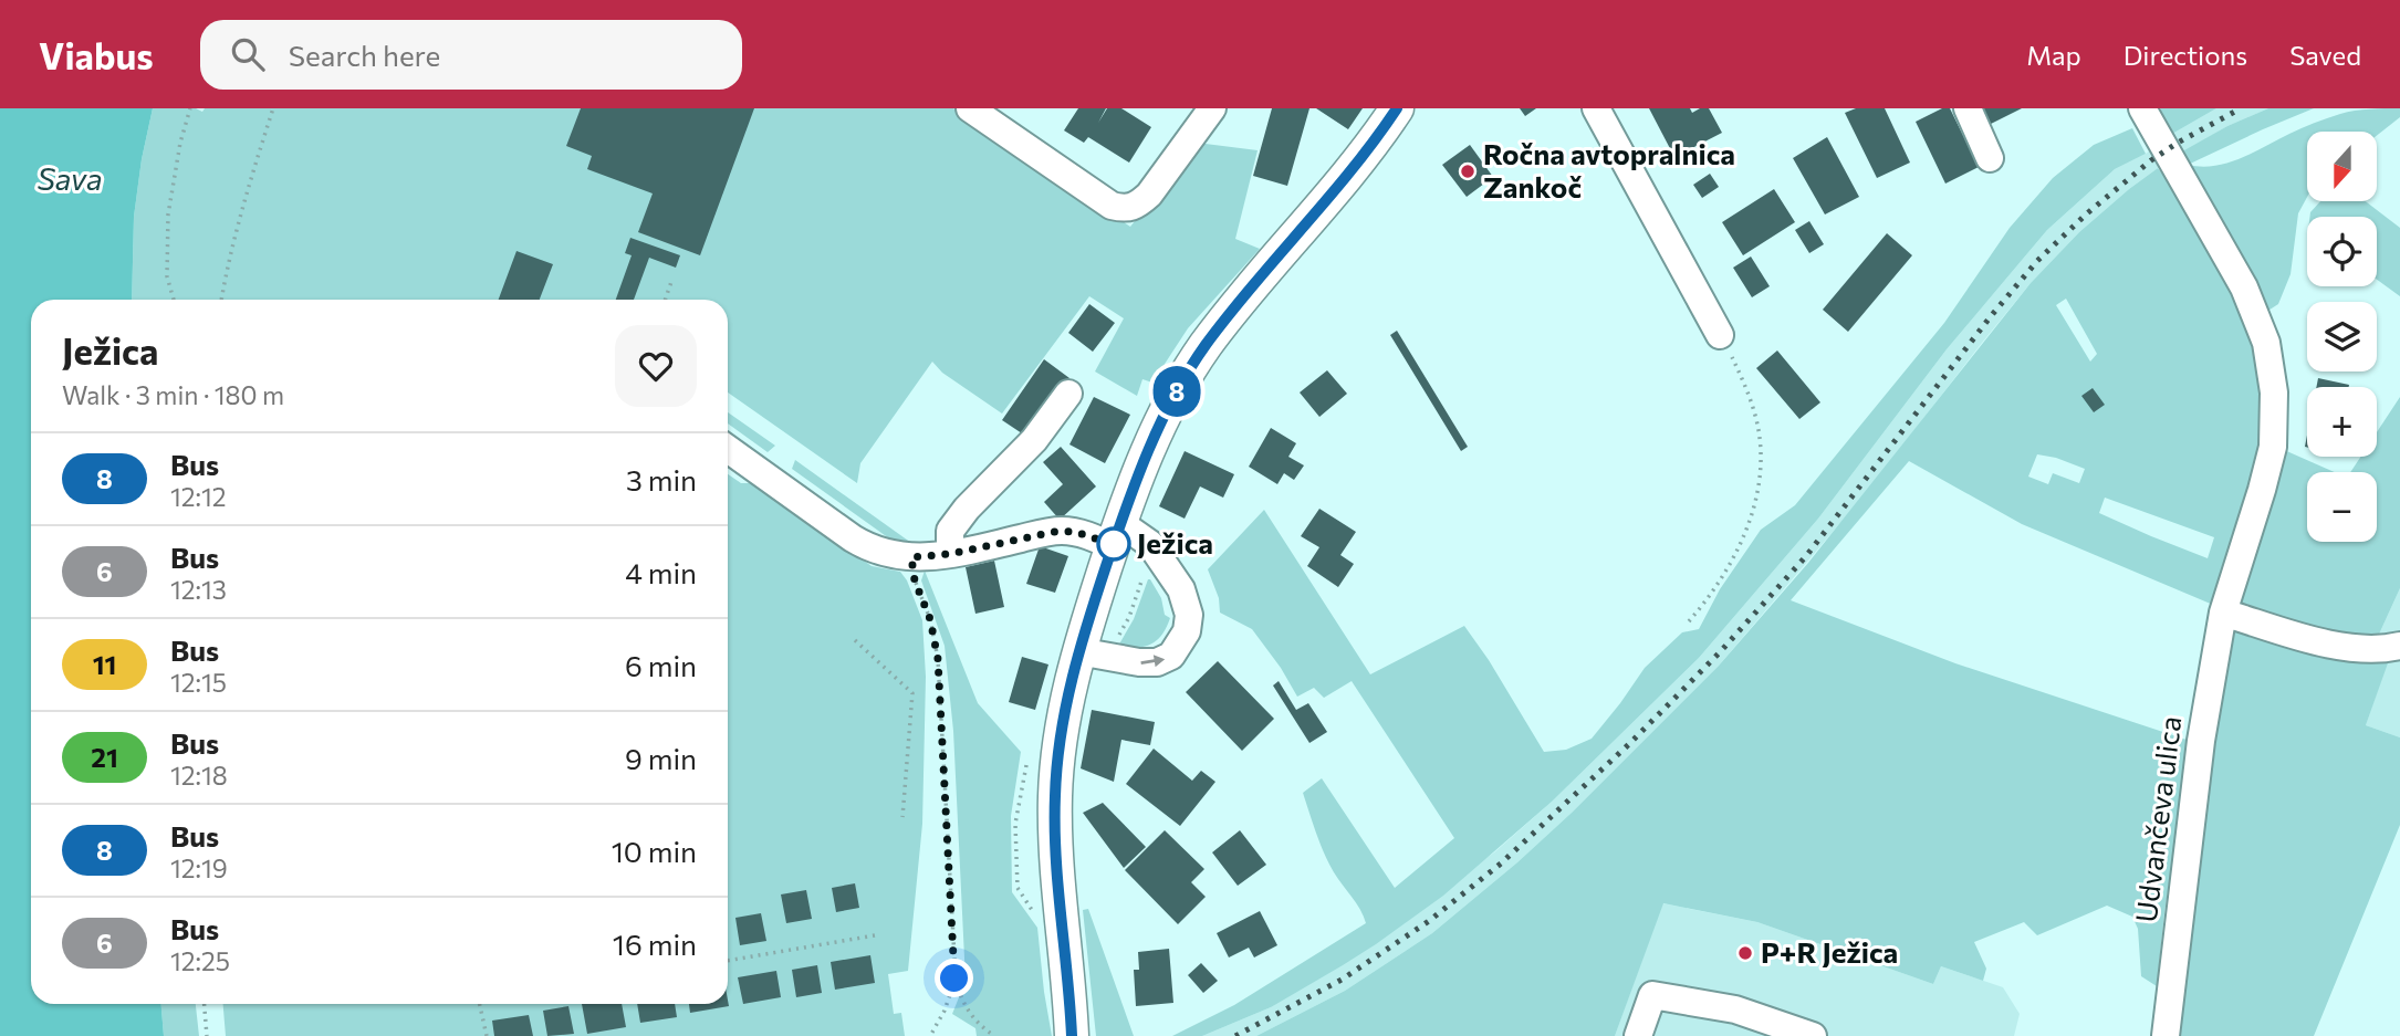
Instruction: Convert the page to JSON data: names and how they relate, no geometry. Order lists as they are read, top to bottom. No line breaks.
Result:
{"streets":{"street":["Udvančeva ulica"]},"water":["Sava"],"places":["Ročna avtopralnica Zankoč","Ježica","P+R Ježica"],"lines":["bus line 8"],"north":"bottom","page":{"header":"Viabus","search":"Search here","nav":["Map","Directions","Saved"],"on_map":"8","map_buttons":["+","−"],"heading":["Ježica","Walk · 3 min · 180 m"],"list":[{"mark":"8","name":"Bus","note":"12:12","value":"3 min"},{"mark":"6","name":"Bus","note":"12:13","value":"4 min"},{"mark":"11","name":"Bus","note":"12:15","value":"6 min"},{"mark":"21","name":"Bus","note":"12:18","value":"9 min"},{"mark":"8","name":"Bus","note":"12:19","value":"10 min"},{"mark":"6","name":"Bus","note":"12:25","value":"16 min"}]}}
